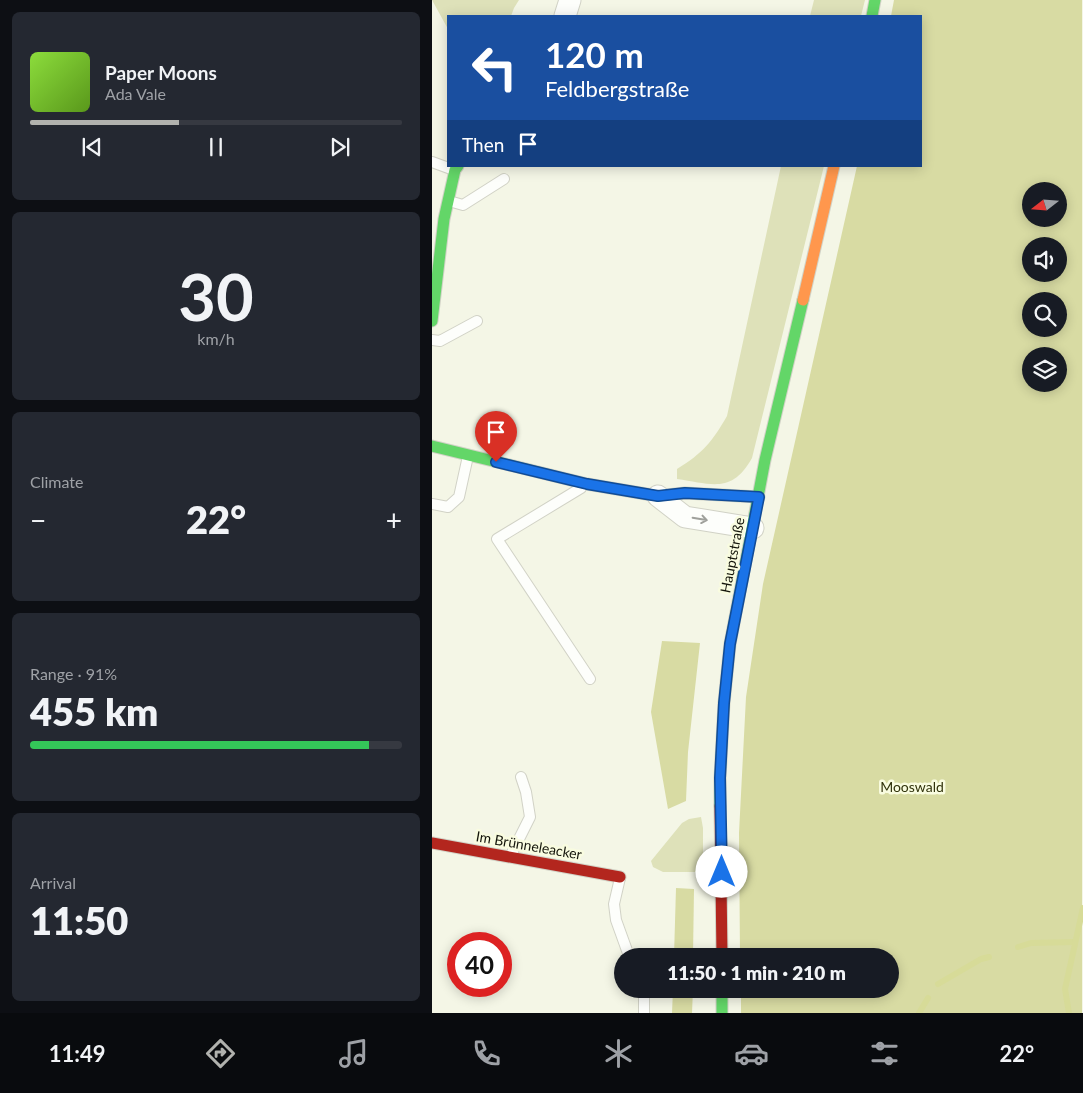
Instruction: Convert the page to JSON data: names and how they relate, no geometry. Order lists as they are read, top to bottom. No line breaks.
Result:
{"streets":{"street":["Hauptstraße","Im Brünneleacker"]},"parks":["Mooswald"],"north":"left","page":{"turn":["120 m","Feldbergstraße"],"song":["Paper Moons","Ada Vale"],"then":"Then","tile":[["30","km/h"],"Climate",["Range · 91%","455 km"],["Arrival","11:50"]],"heat":["−","22°","+"],"limit":"40","trip":"11:50 · 1 min · 210 m","tabs":["11:49","22°"]}}
